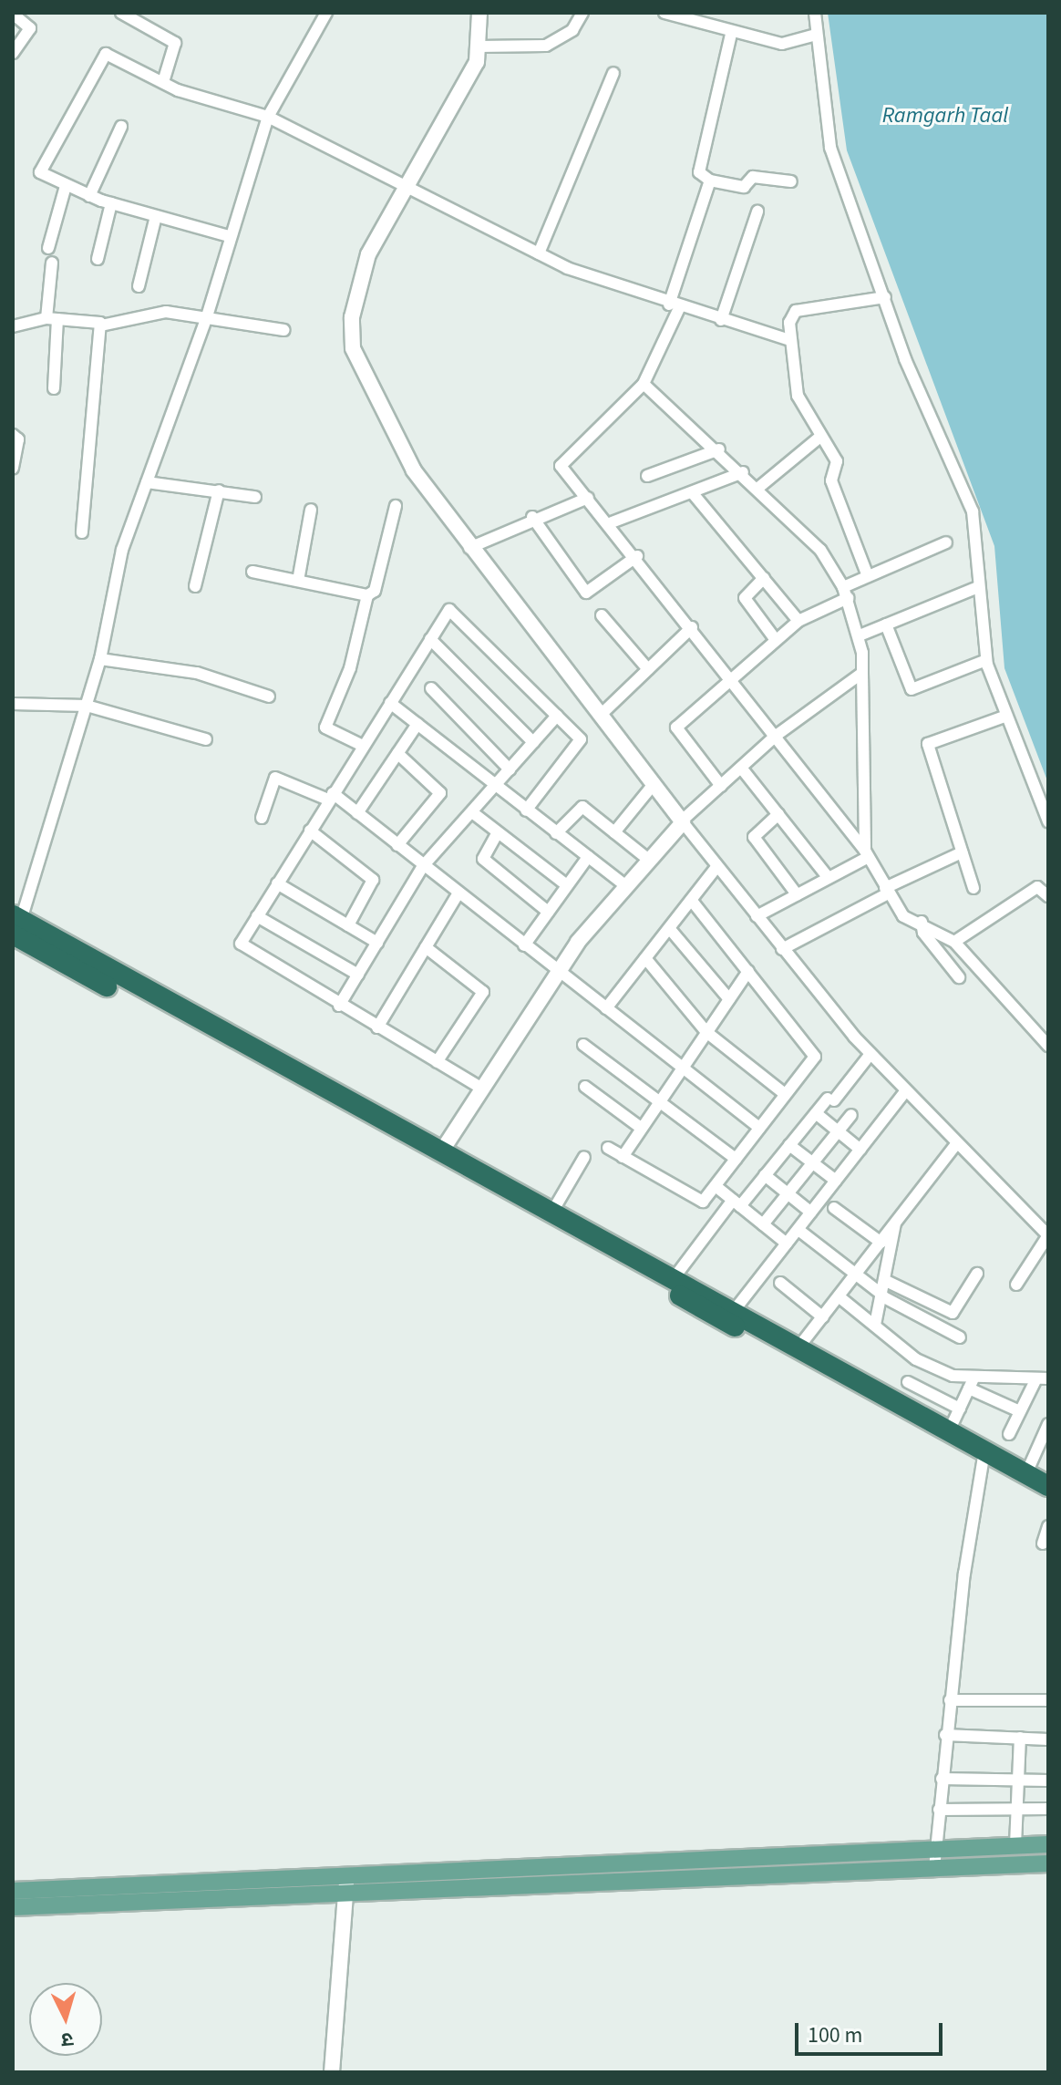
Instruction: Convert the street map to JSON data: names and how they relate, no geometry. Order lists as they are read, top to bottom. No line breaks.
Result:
{"water":["Ramgarh Taal"],"scale_bar":"100 m","north":"bottom"}
